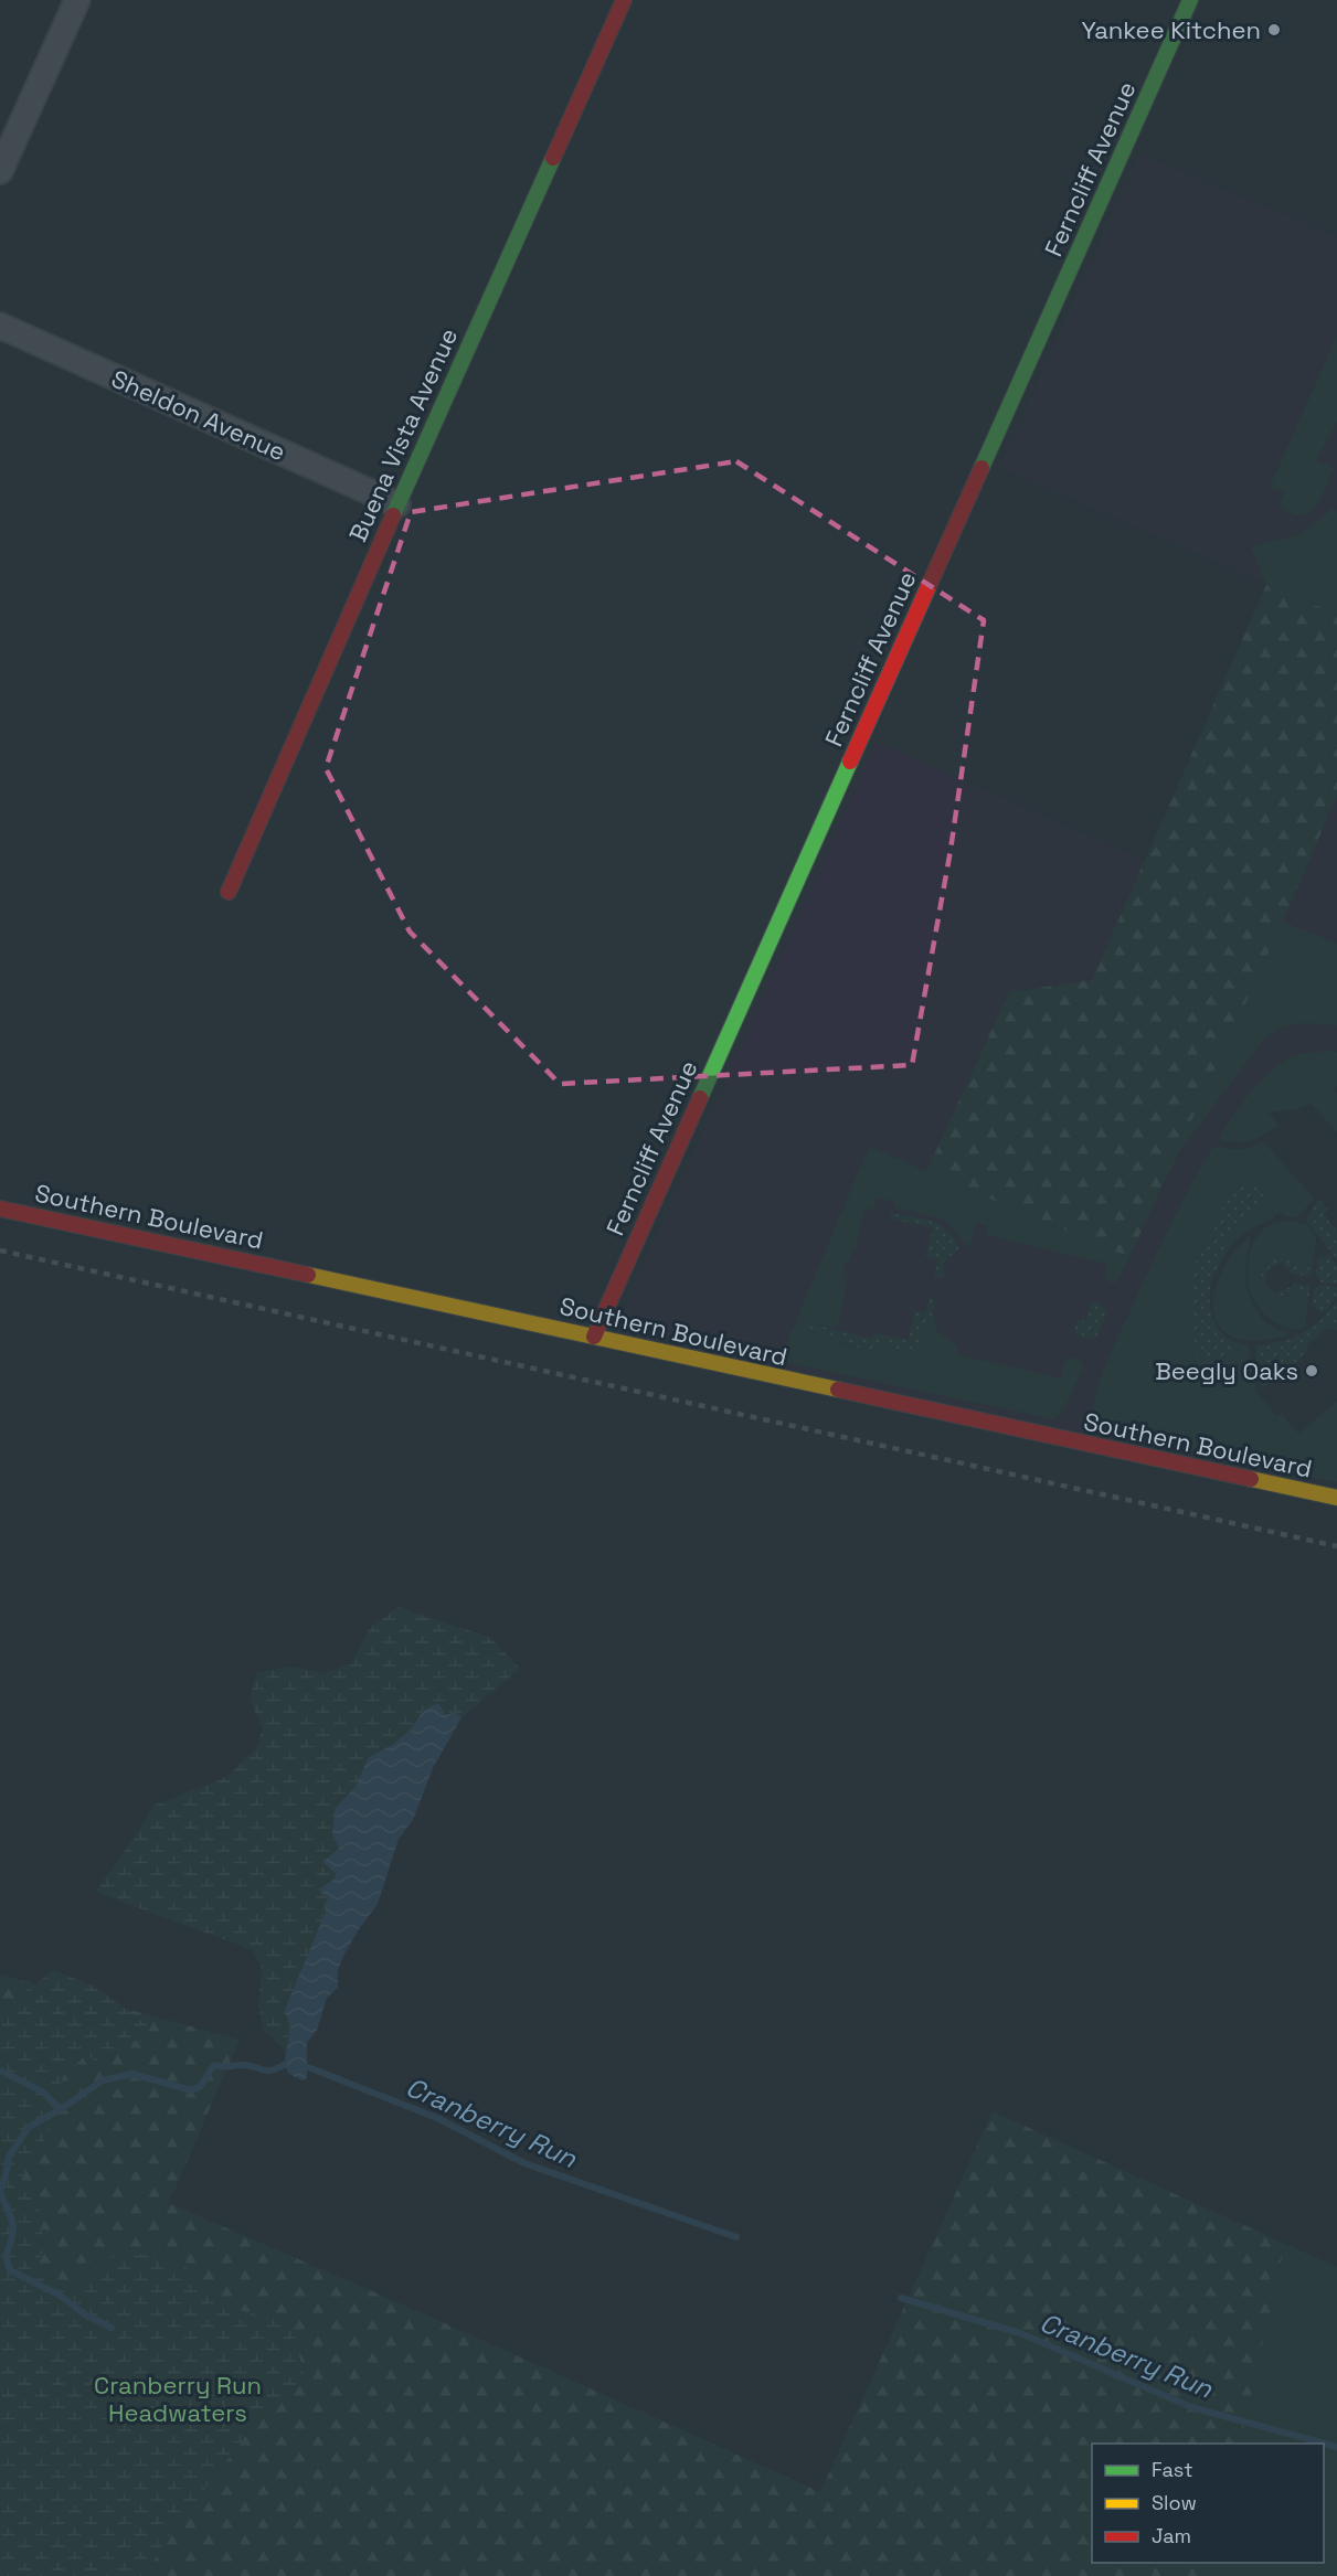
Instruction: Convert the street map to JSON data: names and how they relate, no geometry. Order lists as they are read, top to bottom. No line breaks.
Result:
{"streets":{"street":["Ferncliff Avenue","Sheldon Avenue","Buena Vista Avenue","Southern Boulevard"]},"crossings":[["Ferncliff Avenue","Southern Boulevard"],["Sheldon Avenue","Buena Vista Avenue"]],"water":["Cranberry Run"],"parks":["Cranberry Run Headwaters"],"places":["Yankee Kitchen","Beegly Oaks"],"legend":["Fast","Slow","Jam"]}
